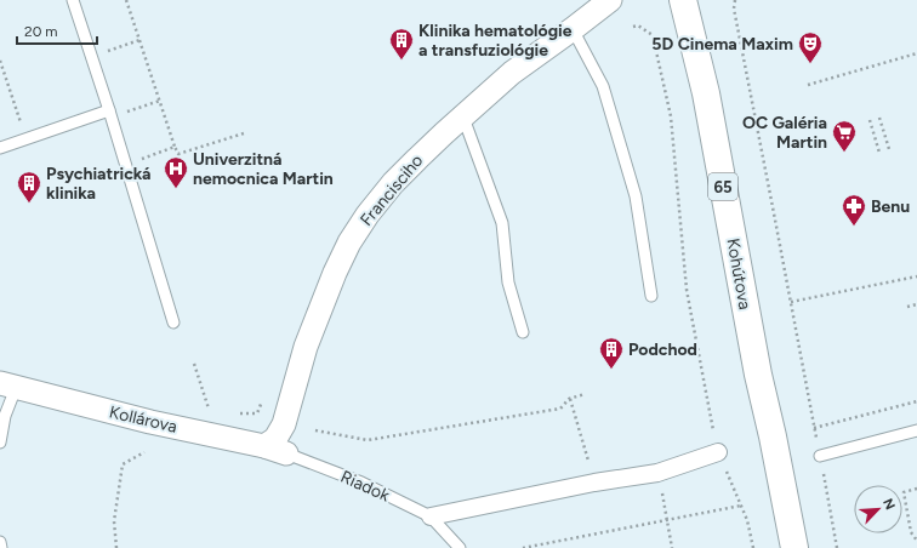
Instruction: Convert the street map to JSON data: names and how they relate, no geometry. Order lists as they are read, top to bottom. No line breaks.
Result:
{"streets":{"main road":["65","Kohútova"],"street":["Francisciho","Kollárova"],"lane":["Riadok"]},"crossings":[["Francisciho","Kollárova"],["Kollárova","Riadok"]],"places":{"building":["Klinika hematológie a transfuziológie","Psychiatrická klinika","Podchod"],"theatre":["5D Cinema Maxim"],"supermarket":["OC Galéria Martin"],"hospital":["Univerzitná nemocnica Martin"],"pharmacy":["Benu"]},"scale_bar":"20 m","north":"top right"}
